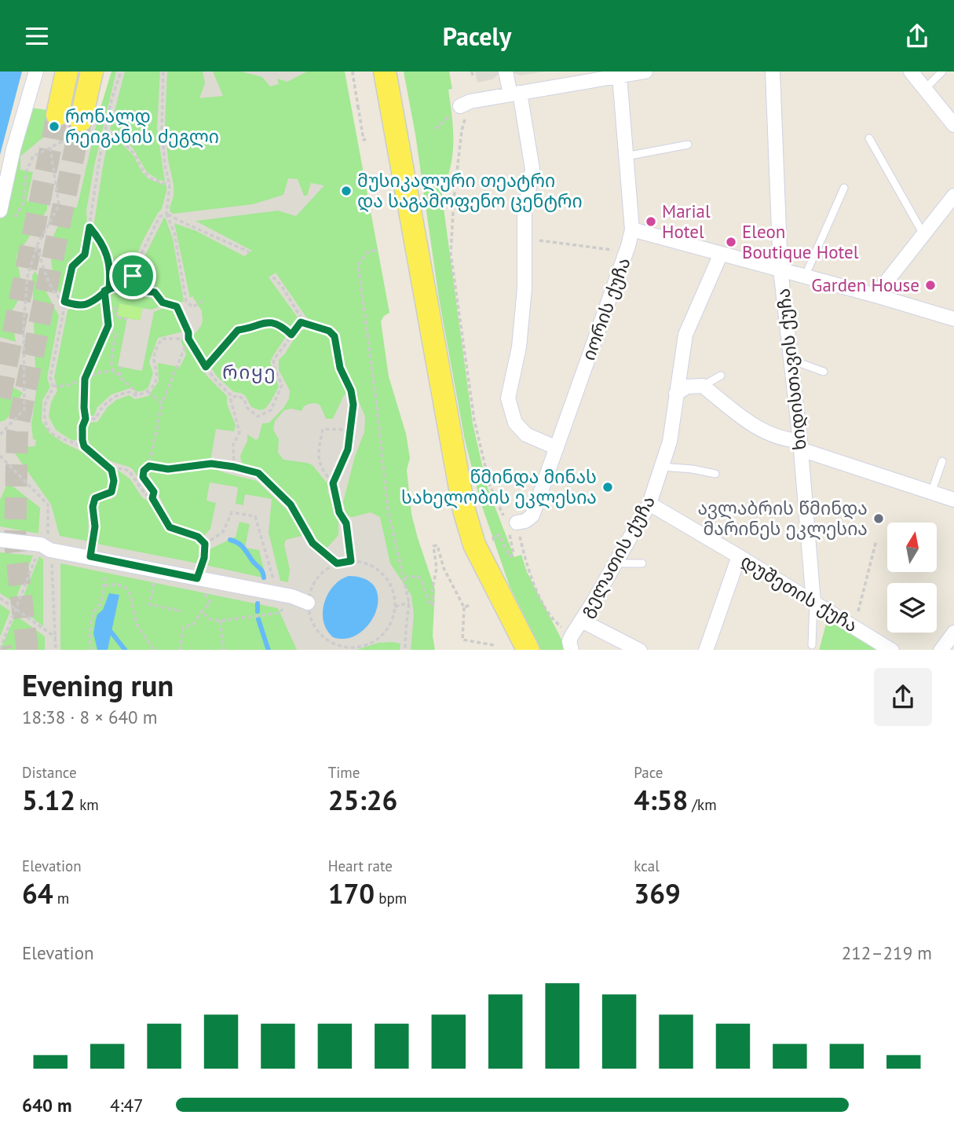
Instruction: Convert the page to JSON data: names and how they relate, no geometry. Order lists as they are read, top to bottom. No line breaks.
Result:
{"streets":{"street":["იორის ქუჩა","ხიდისთავის ქუჩა","გელათის ქუჩა","დუშეთის ქუჩა"]},"crossings":[["ხიდისთავის ქუჩა","დუშეთის ქუჩა"],["გელათის ქუჩა","დუშეთის ქუჩა"]],"districts":["რიყე"],"places":["რონალდ რეიგანის ძეგლი","მუსიკალური თეატრი და საგამოფენო ცენტრი","Marial Hotel","Eleon Boutique Hotel","Garden House","წმინდა მინას სახელობის ეკლესია","ავლაბრის წმინდა მარინეს ეკლესია"],"north":"top","page":{"header":"Pacely","heading":["Evening run","18:38 · 8 × 640 m"],"stats":[["Distance","5.12 km"],["Time","25:26"],["Pace","4:58 /km"],["Elevation","64 m"],["Heart rate","170 bpm"],["kcal","369"]],"chart":["Elevation","212–219 m"],"list":[{"name":"640 m","note":"4:47"}]}}
